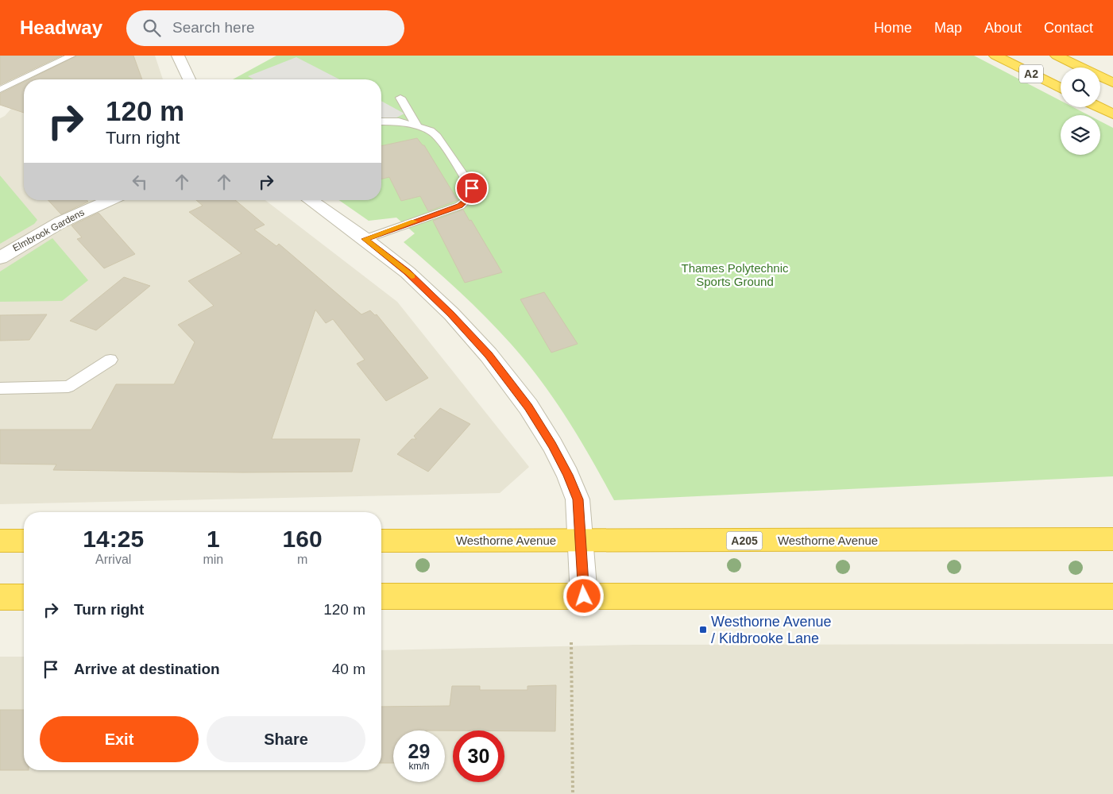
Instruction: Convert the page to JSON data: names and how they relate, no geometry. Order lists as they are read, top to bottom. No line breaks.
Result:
{"streets":{"highway":["A2","Westhorne Avenue","A205"],"street":["Elmbrook Gardens"]},"parks":["Thames Polytechnic Sports Ground"],"places":{"transit":["Westhorne Avenue / Kidbrooke Lane"]},"page":{"header":"Headway","search":"Search here","nav":["Home","Map","About","Contact"],"turn":["120 m","Turn right"],"eta":["14:25","Arrival","1","min","160","m"],"list":[{"name":"Turn right","value":"120 m"},{"name":"Arrive at destination","value":"40 m"}],"buttons":["Exit","Share"],"speed":"29 km/h","limit":"30"}}
